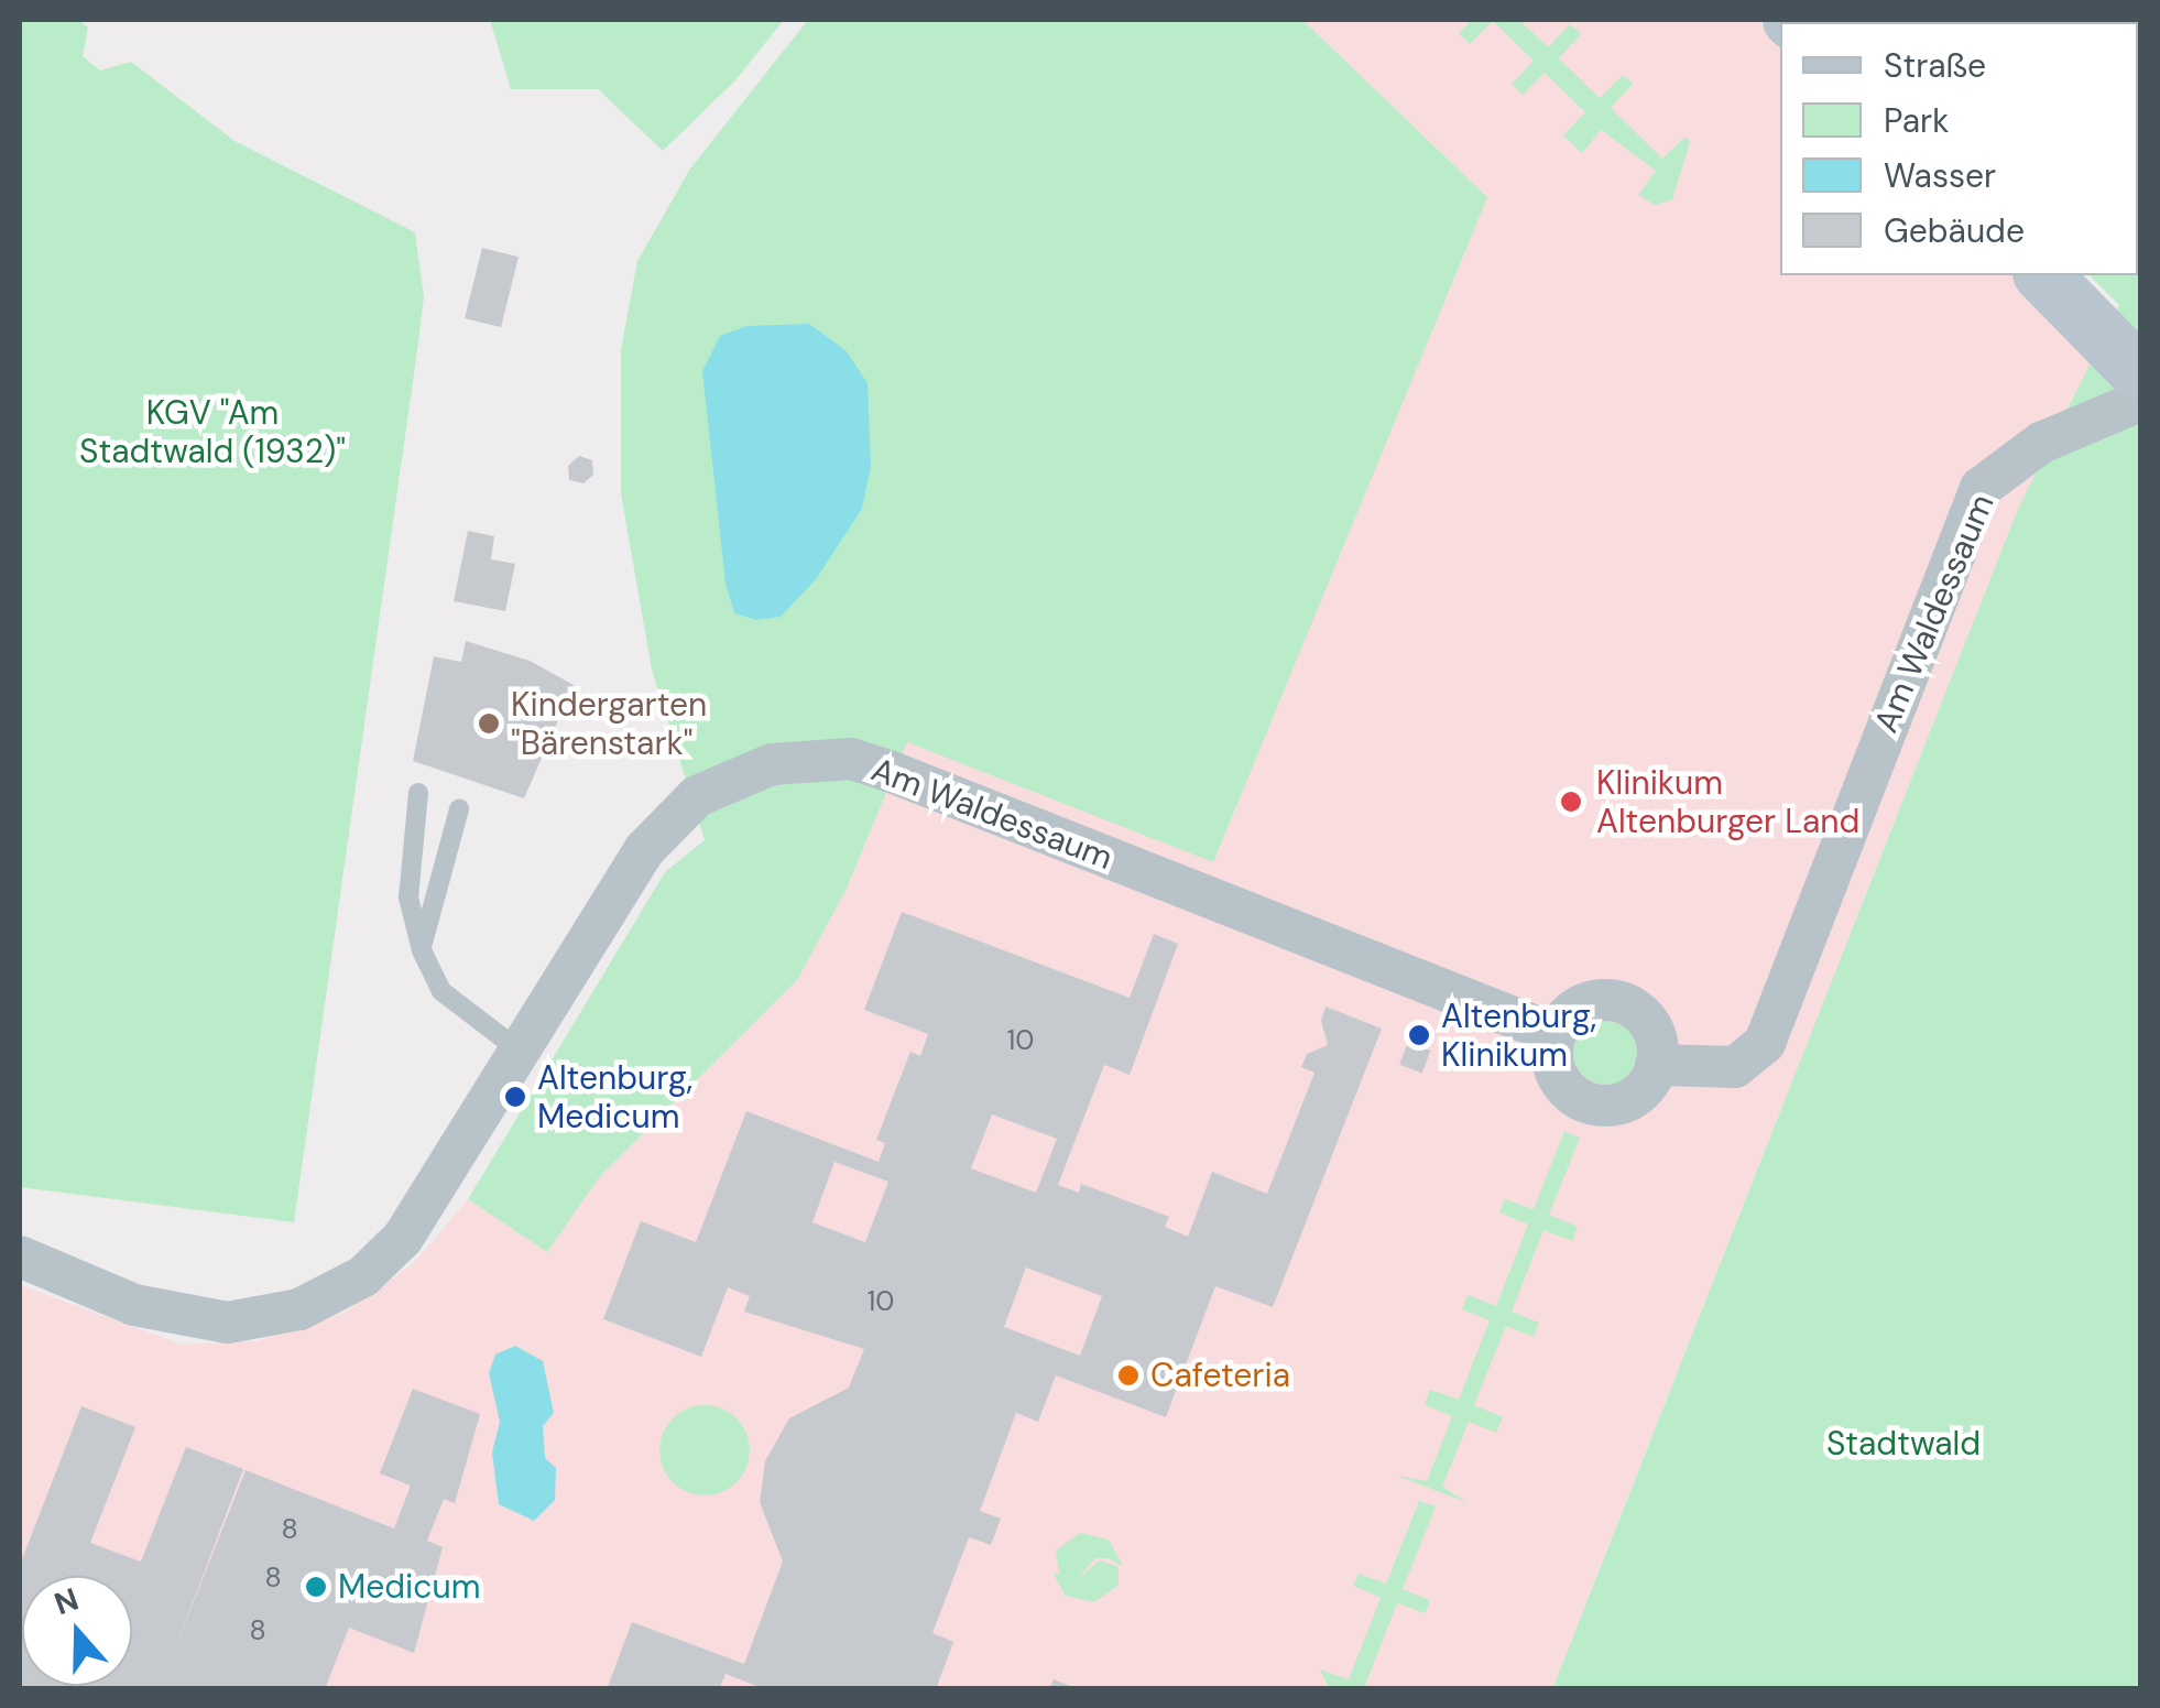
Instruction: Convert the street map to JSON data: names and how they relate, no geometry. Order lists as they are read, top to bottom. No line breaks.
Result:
{"streets":{"street":["Am Waldessaum"]},"parks":["KGV \"Am Stadtwald (1932)\"","Stadtwald"],"places":["Kindergarten \"Bärenstark\"","Klinikum Altenburger Land","Altenburg, Klinikum","Altenburg, Medicum","Cafeteria","Medicum"],"house_numbers":["10","10","8","8","8"],"legend":["Straße","Park","Wasser","Gebäude"],"north":"top"}
